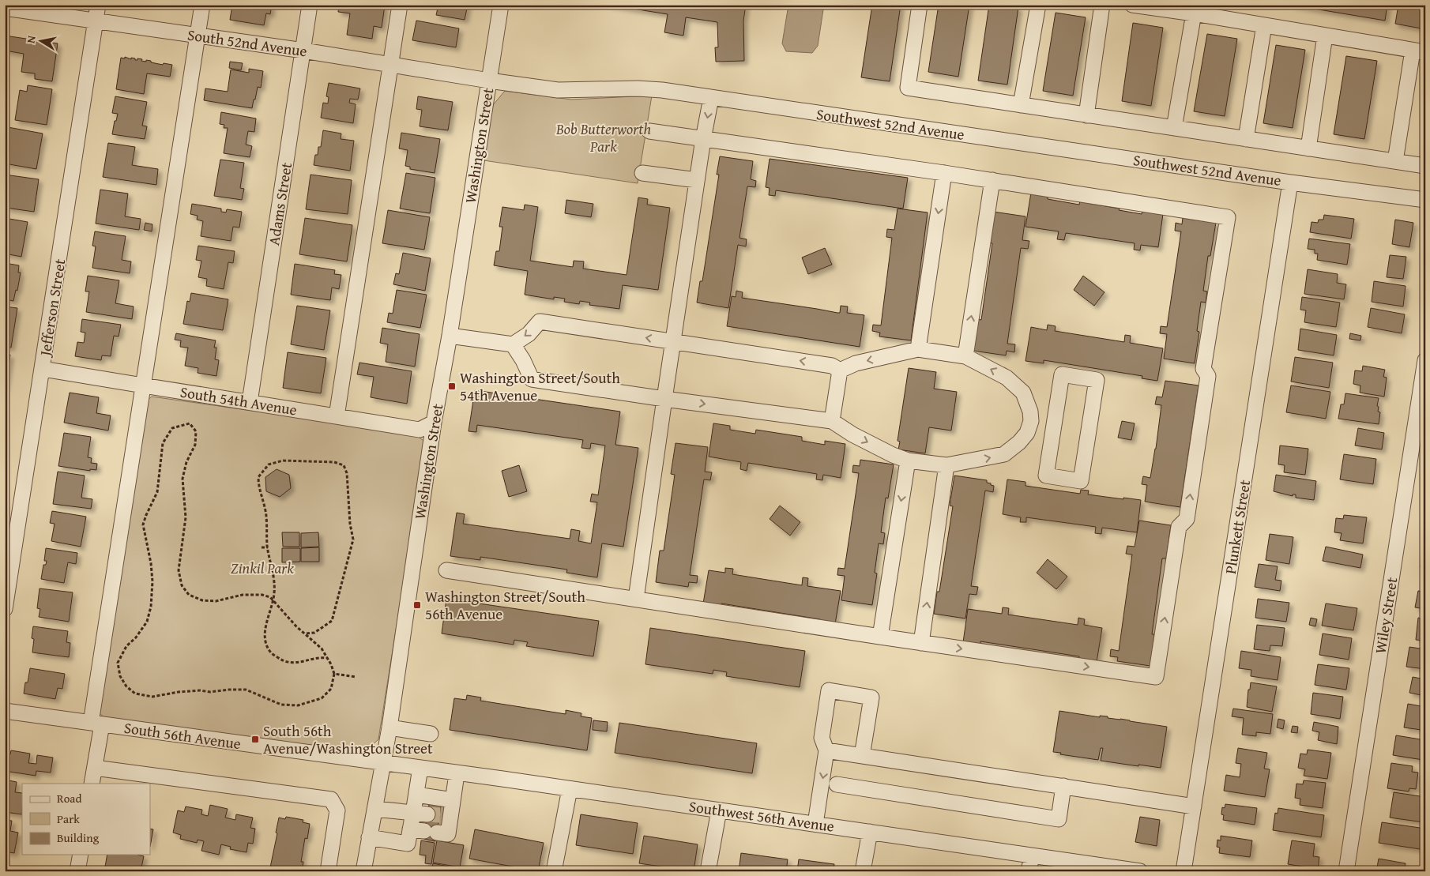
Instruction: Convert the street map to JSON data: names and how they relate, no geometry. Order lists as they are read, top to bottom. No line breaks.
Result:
{"streets":{"street":["South 52nd Avenue","Southwest 52nd Avenue","Washington Street","Adams Street","Jefferson Street","South 54th Avenue","Plunkett Street","Wiley Street","South 56th Avenue","Southwest 56th Avenue"]},"crossings":[["South 52nd Avenue","Southwest 52nd Avenue"],["South 52nd Avenue","Washington Street"],["South 52nd Avenue","Adams Street"],["South 52nd Avenue","Jefferson Street"],["Southwest 52nd Avenue","Washington Street"],["Southwest 52nd Avenue","Plunkett Street"],["Washington Street","South 54th Avenue"],["Washington Street","South 56th Avenue"],["Washington Street","Southwest 56th Avenue"],["Adams Street","South 54th Avenue"],["Jefferson Street","South 54th Avenue"],["South 56th Avenue","Southwest 56th Avenue"]],"parks":["Bob Butterworth Park","Zinkil Park"],"places":{"transit":["Washington Street/South 54th Avenue","Washington Street/South 56th Avenue","South 56th Avenue/Washington Street"]},"legend":["Road","Park","Building"],"north":"left"}
